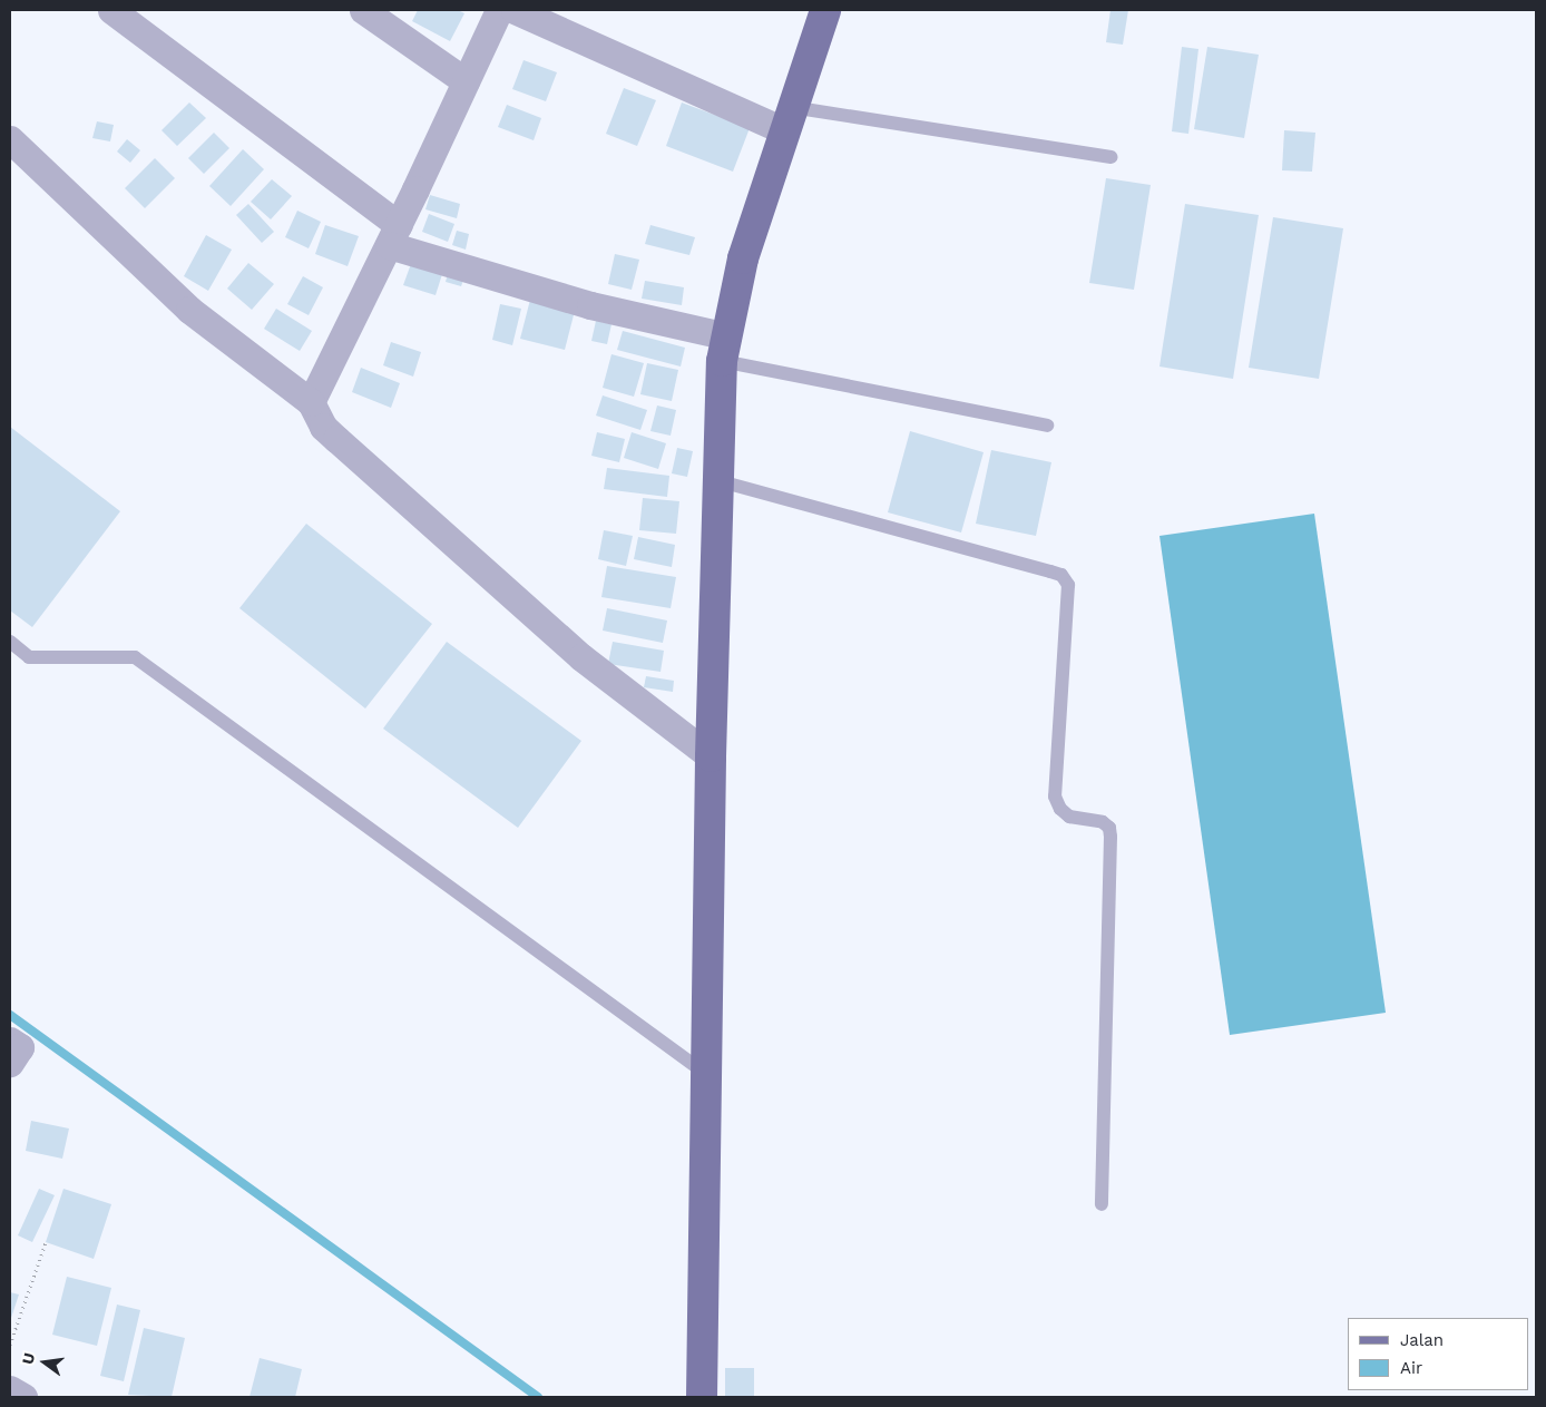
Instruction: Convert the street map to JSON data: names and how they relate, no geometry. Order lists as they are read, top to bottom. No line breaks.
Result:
{"legend":["Jalan","Air"],"north":"left"}
